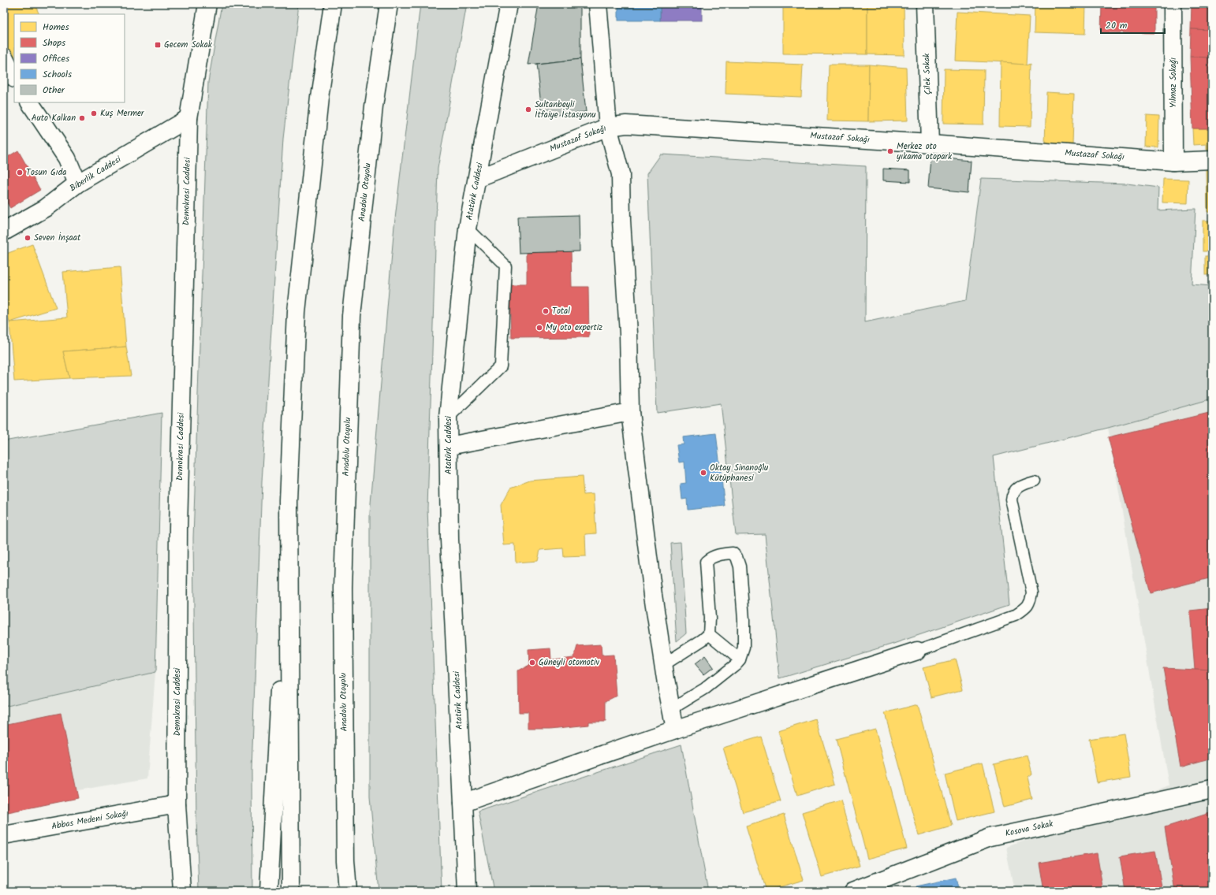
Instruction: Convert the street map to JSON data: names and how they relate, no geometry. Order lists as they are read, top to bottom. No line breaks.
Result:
{"streets":{"main road":["Çilek Sokak","Yılmaz Sokağı","Mustazaf Sokağı","Biberlik Caddesi","Demokrasi Caddesi","Atatürk Caddesi","Anadolu Otoyolu","Abbas Medeni Sokağı","Kosova Sokak"]},"crossings":[["Çilek Sokak","Mustazaf Sokağı"],["Yılmaz Sokağı","Mustazaf Sokağı"],["Mustazaf Sokağı","Atatürk Caddesi"],["Biberlik Caddesi","Demokrasi Caddesi"],["Demokrasi Caddesi","Abbas Medeni Sokağı"]],"places":{"transit":["Gecem Sokak"],"other":["Sultanbeyli İtfaiye İstasyonu","Kuş Mermer","Auto Kalkan","Merkez oto yıkama otopark","Tosun Gıda","Seven İnşaat","Total","My oto expertiz","Oktay Sinanoğlu Kütüphanesi","Güneyli otomotiv"]},"legend":["Homes","Shops","Offices","Schools","Other"],"scale_bar":"20 m"}
